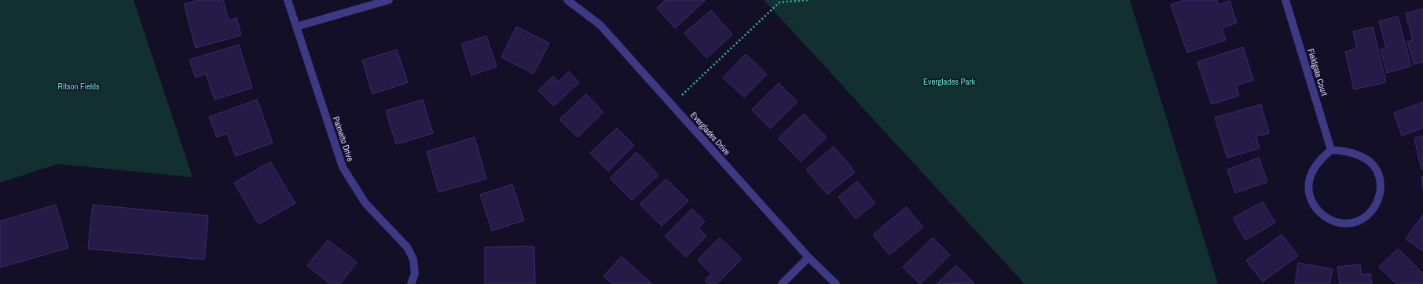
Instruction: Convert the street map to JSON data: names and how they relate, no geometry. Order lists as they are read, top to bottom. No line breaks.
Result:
{"streets":{"street":["Fieldgate Court","Everglades Drive","Palmetto Drive"]},"parks":["Everglades Park","Ritson Fields"]}
